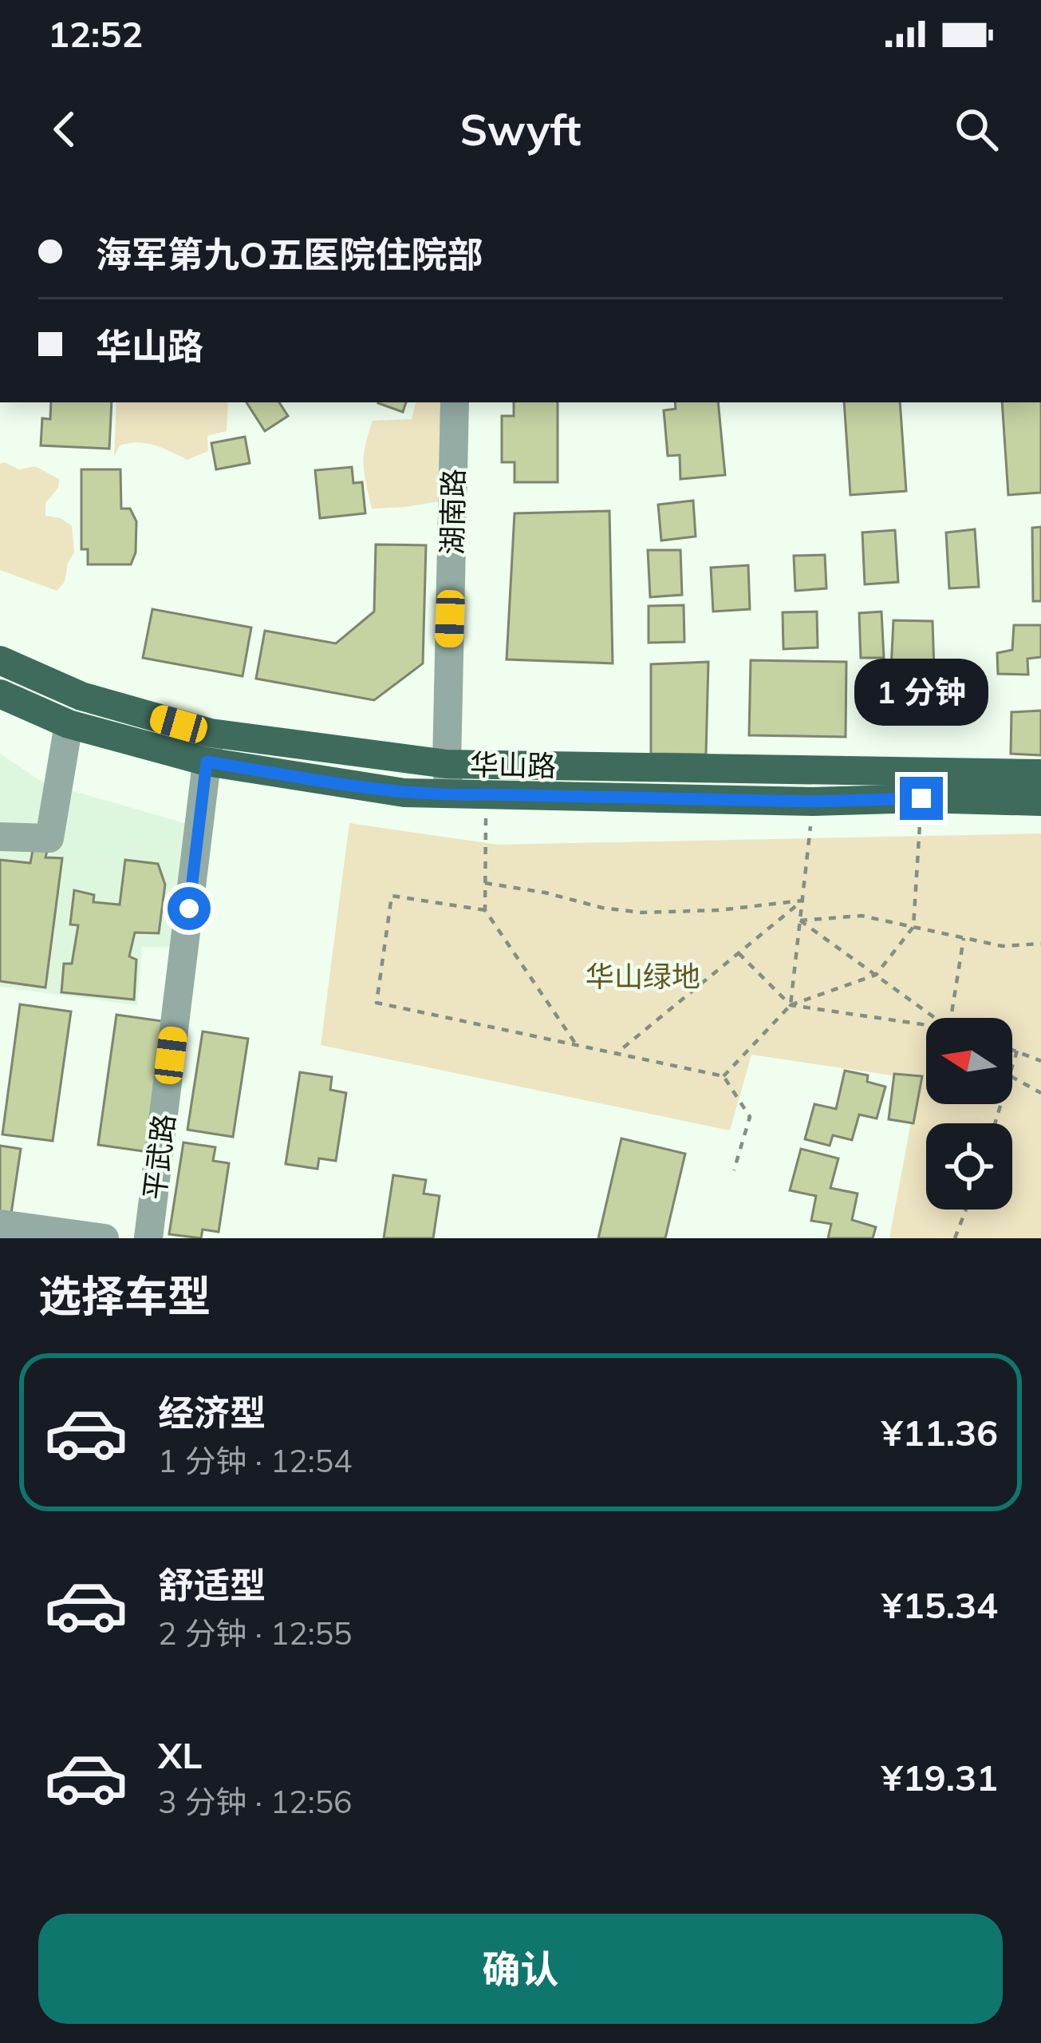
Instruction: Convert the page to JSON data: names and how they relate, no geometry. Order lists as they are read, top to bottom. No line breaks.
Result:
{"streets":{"main road":["华山路"],"street":["湖南路","平武路"]},"crossings":[["湖南路","华山路"],["华山路","平武路"]],"parks":["华山绿地"],"north":"left","page":{"status":"12:52","header":"Swyft","banner":["海军第九O五医院住院部","华山路"],"bubble":"1 分钟","heading":"选择车型","list":[{"name":"经济型","note":"1 分钟 · 12:54","value":"¥11.36"},{"name":"舒适型","note":"2 分钟 · 12:55","value":"¥15.34"},{"name":"XL","note":"3 分钟 · 12:56","value":"¥19.31"}],"buttons":"确认"}}
